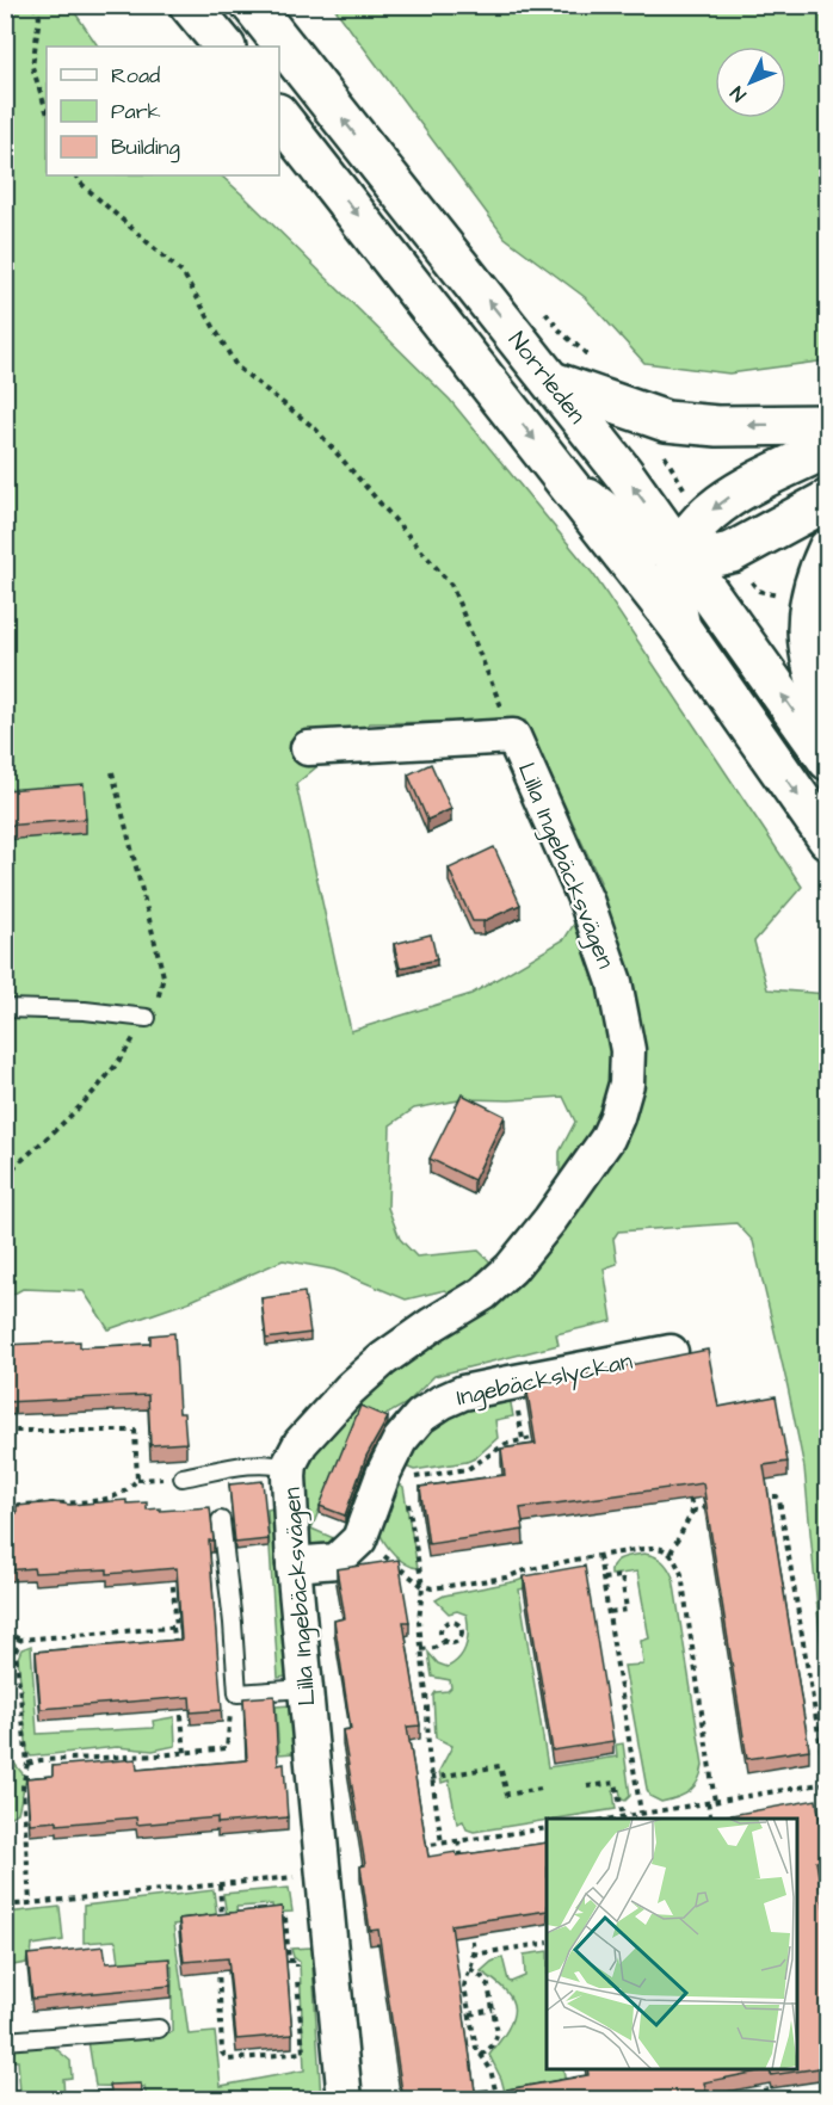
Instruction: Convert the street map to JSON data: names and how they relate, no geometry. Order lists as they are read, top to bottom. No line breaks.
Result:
{"streets":{"main road":["Norrleden"],"street":["Lilla Ingebäcksvägen","Ingebäckslyckan"]},"legend":["Road","Park","Building"],"north":"bottom left"}
